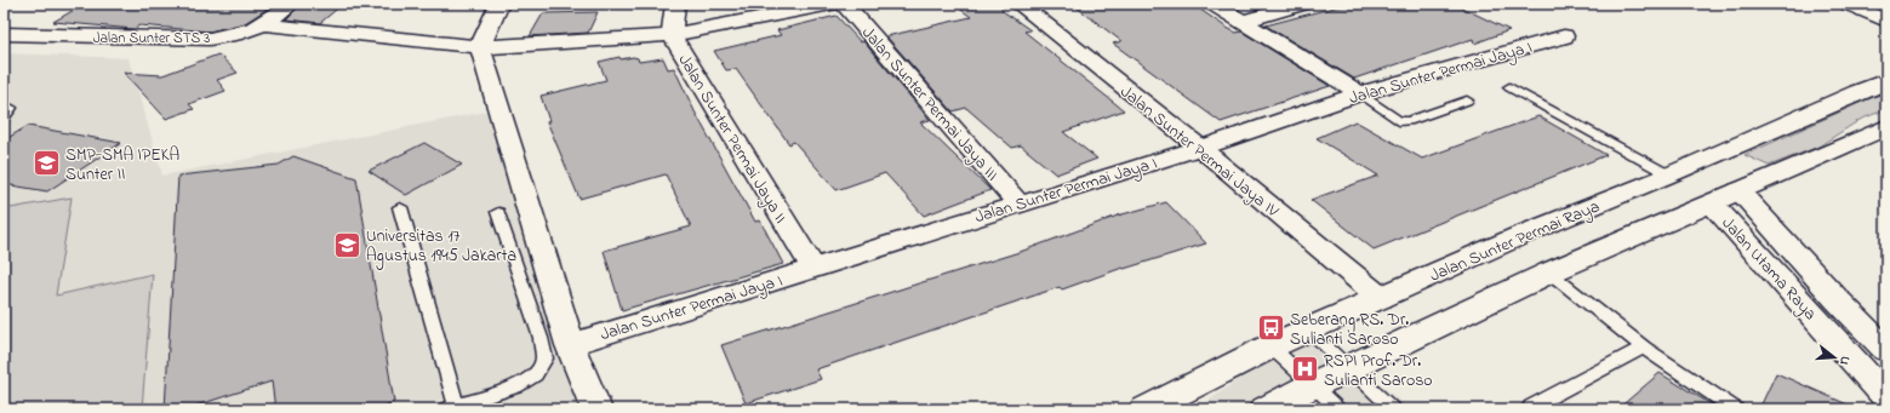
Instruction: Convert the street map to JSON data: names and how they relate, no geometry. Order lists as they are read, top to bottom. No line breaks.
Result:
{"streets":{"street":["Jalan Sunter STS 3","Jalan Sunter Permai Jaya I","Jalan Sunter Permai Jaya III","Jalan Sunter Permai Jaya II","Jalan Sunter Permai Jaya IV","Jalan Sunter Permai Raya","Jalan Utama Raya"]},"crossings":[["Jalan Sunter Permai Jaya I","Jalan Sunter Permai Jaya III"],["Jalan Sunter Permai Jaya I","Jalan Sunter Permai Jaya II"],["Jalan Sunter Permai Jaya I","Jalan Sunter Permai Jaya IV"],["Jalan Sunter Permai Jaya IV","Jalan Sunter Permai Raya"]],"places":{"school or university":["SMP-SMA IPEKA Sunter II","Universitas 17 Agustus 1945 Jakarta"],"bus stop":["Seberang RS. Dr. Sulianti Saroso"],"hospital":["RSPI Prof. Dr. Sulianti Saroso"]},"north":"right"}
